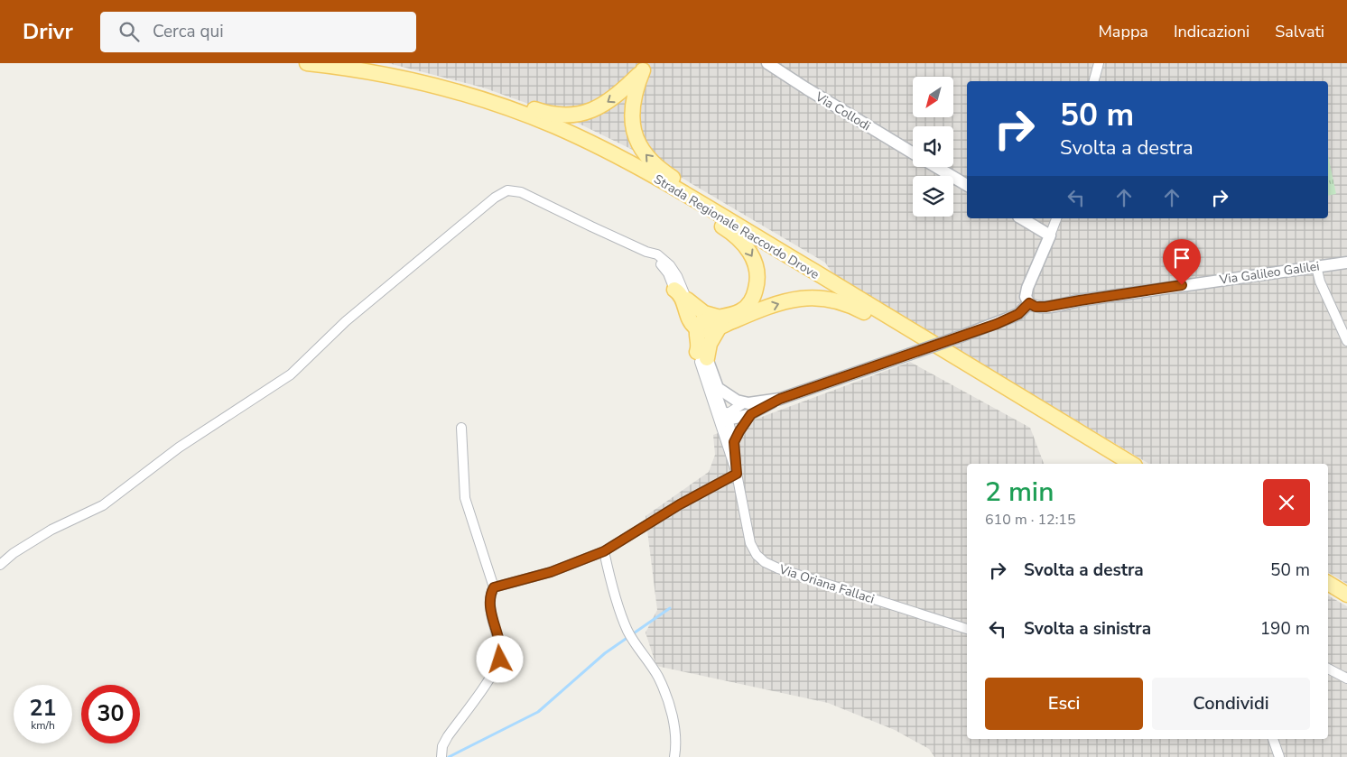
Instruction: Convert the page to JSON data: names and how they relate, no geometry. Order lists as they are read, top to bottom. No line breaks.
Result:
{"streets":{"main road":["Strada Regionale Raccordo Drove"],"street":["Via Collodi","Via Galileo Galilei","Via Oriana Fallaci"]},"north":"bottom left","page":{"header":"Drivr","search":"Cerca qui","nav":["Mappa","Indicazioni","Salvati"],"turn":["50 m","Svolta a destra"],"heading":["2 min","610 m · 12:15"],"list":[{"name":"Svolta a destra","value":"50 m"},{"name":"Svolta a sinistra","value":"190 m"}],"buttons":["Esci","Condividi"],"speed":"21 km/h","limit":"30"}}
